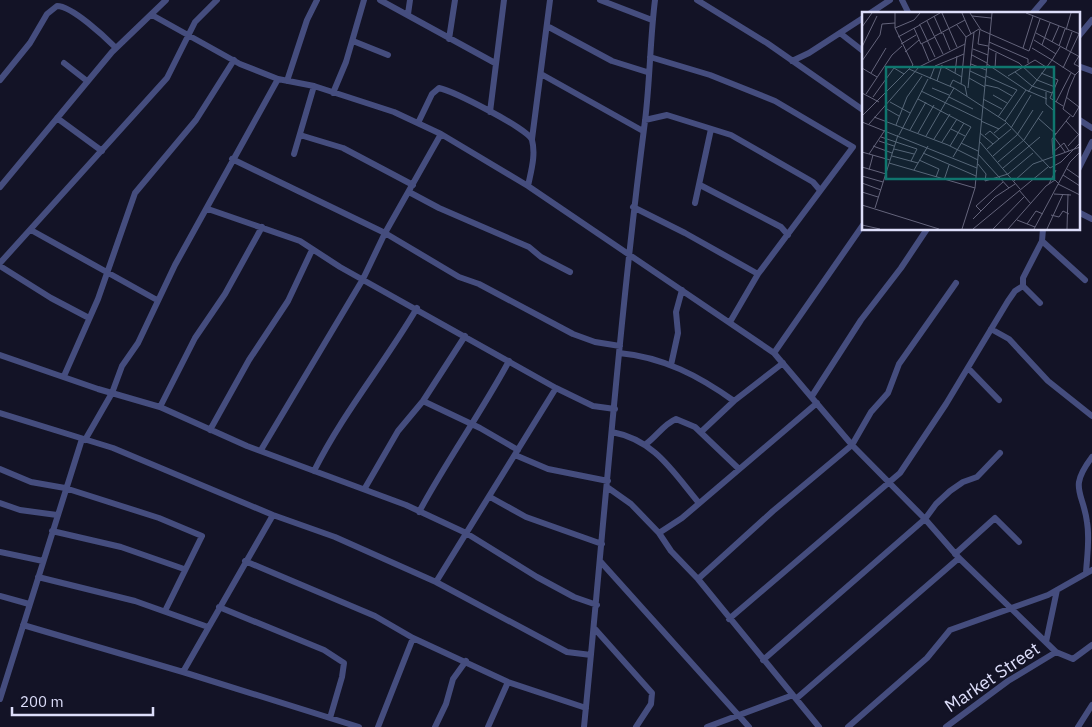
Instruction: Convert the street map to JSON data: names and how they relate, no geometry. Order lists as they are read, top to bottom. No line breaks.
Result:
{"streets":{"street":["Market Street"]},"scale_bar":"200 m"}
